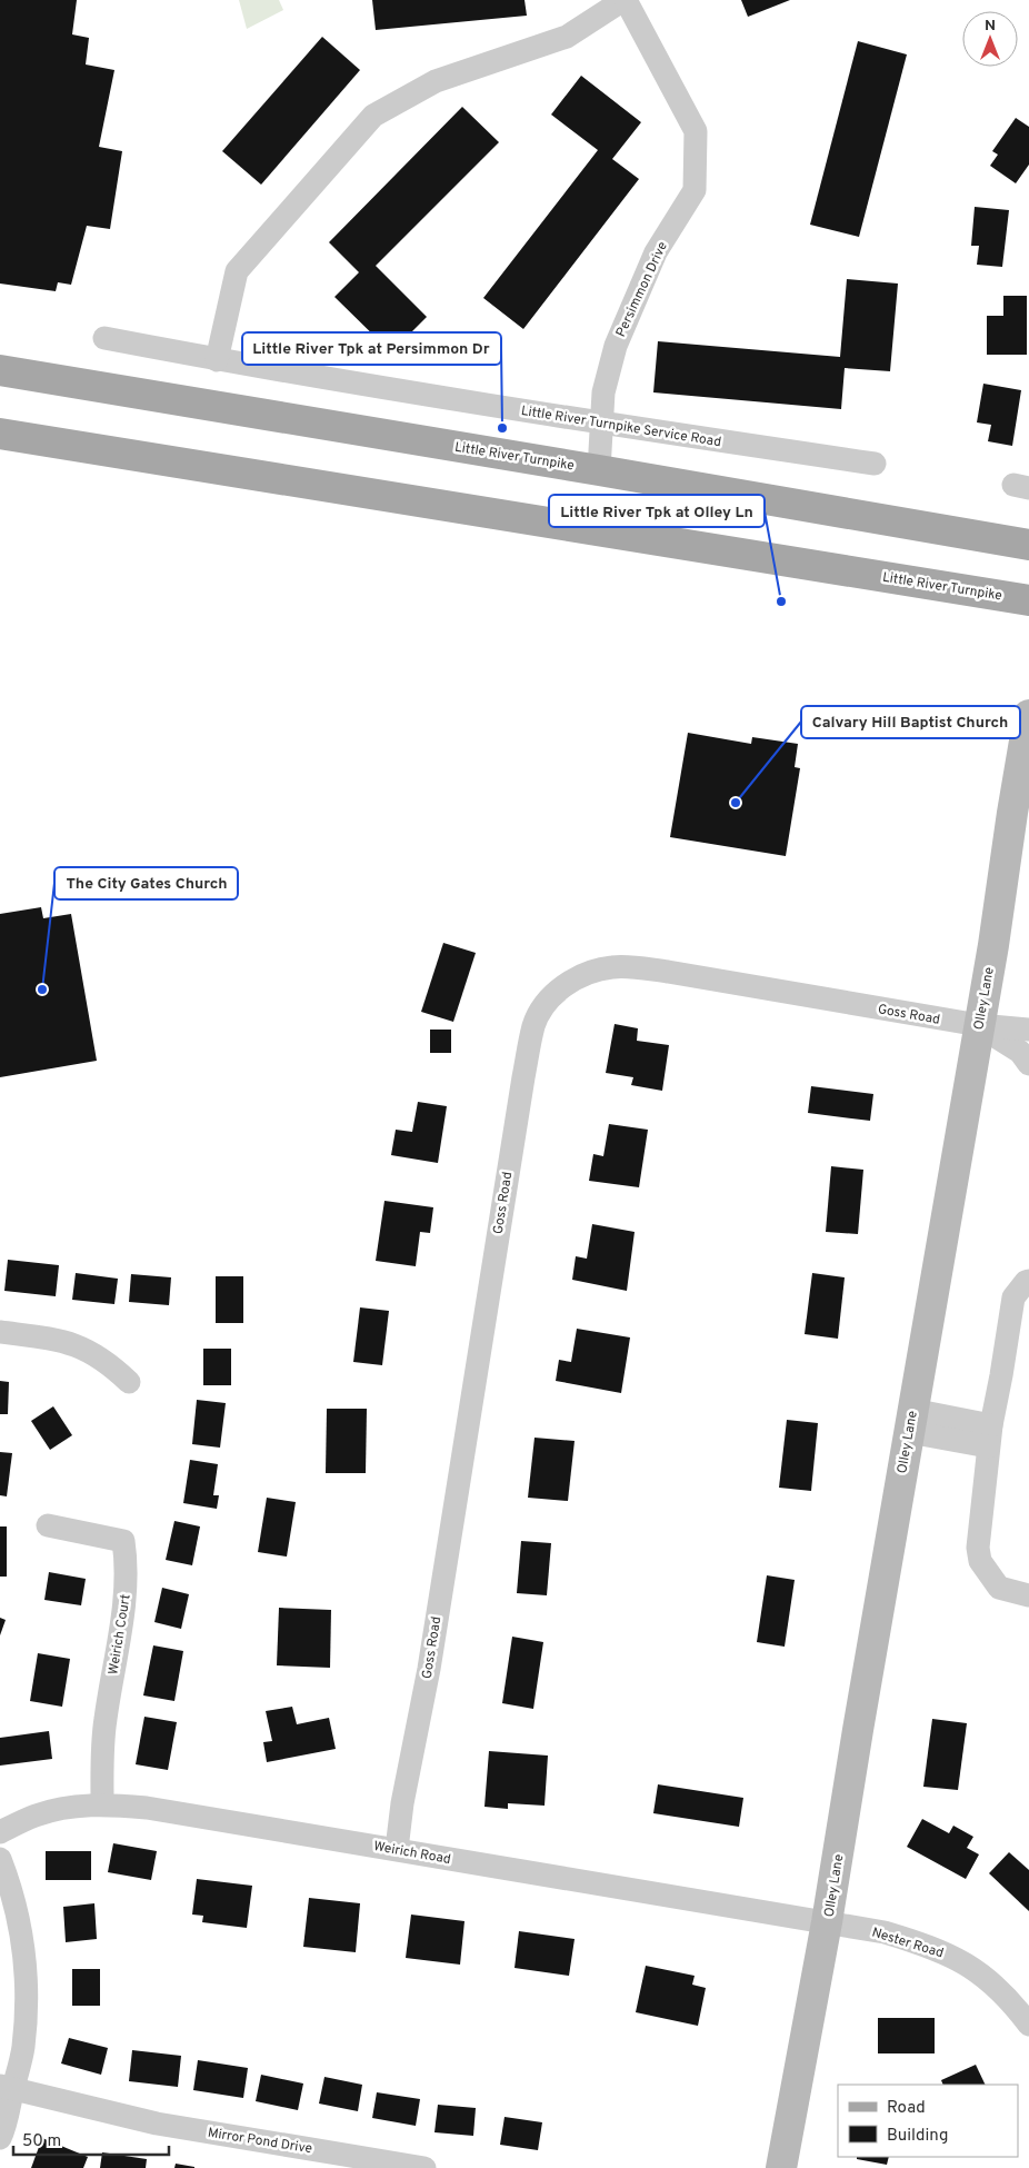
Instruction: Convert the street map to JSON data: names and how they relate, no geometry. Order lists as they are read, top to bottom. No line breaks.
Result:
{"streets":{"main road":["Little River Turnpike","Olley Lane"],"street":["Persimmon Drive","Little River Turnpike Service Road","Goss Road","Weirich Court","Weirich Road","Nester Road","Mirror Pond Drive"]},"crossings":[["Persimmon Drive","Little River Turnpike Service Road"],["Persimmon Drive","Little River Turnpike"],["Olley Lane","Goss Road"],["Olley Lane","Weirich Road"],["Olley Lane","Nester Road"],["Goss Road","Weirich Road"],["Weirich Court","Weirich Road"],["Weirich Road","Nester Road"]],"places":["Little River Tpk at Persimmon Dr","Little River Tpk at Olley Ln","Calvary Hill Baptist Church","The City Gates Church"],"legend":["Road","Building"],"scale_bar":"50 m","north":"top"}
